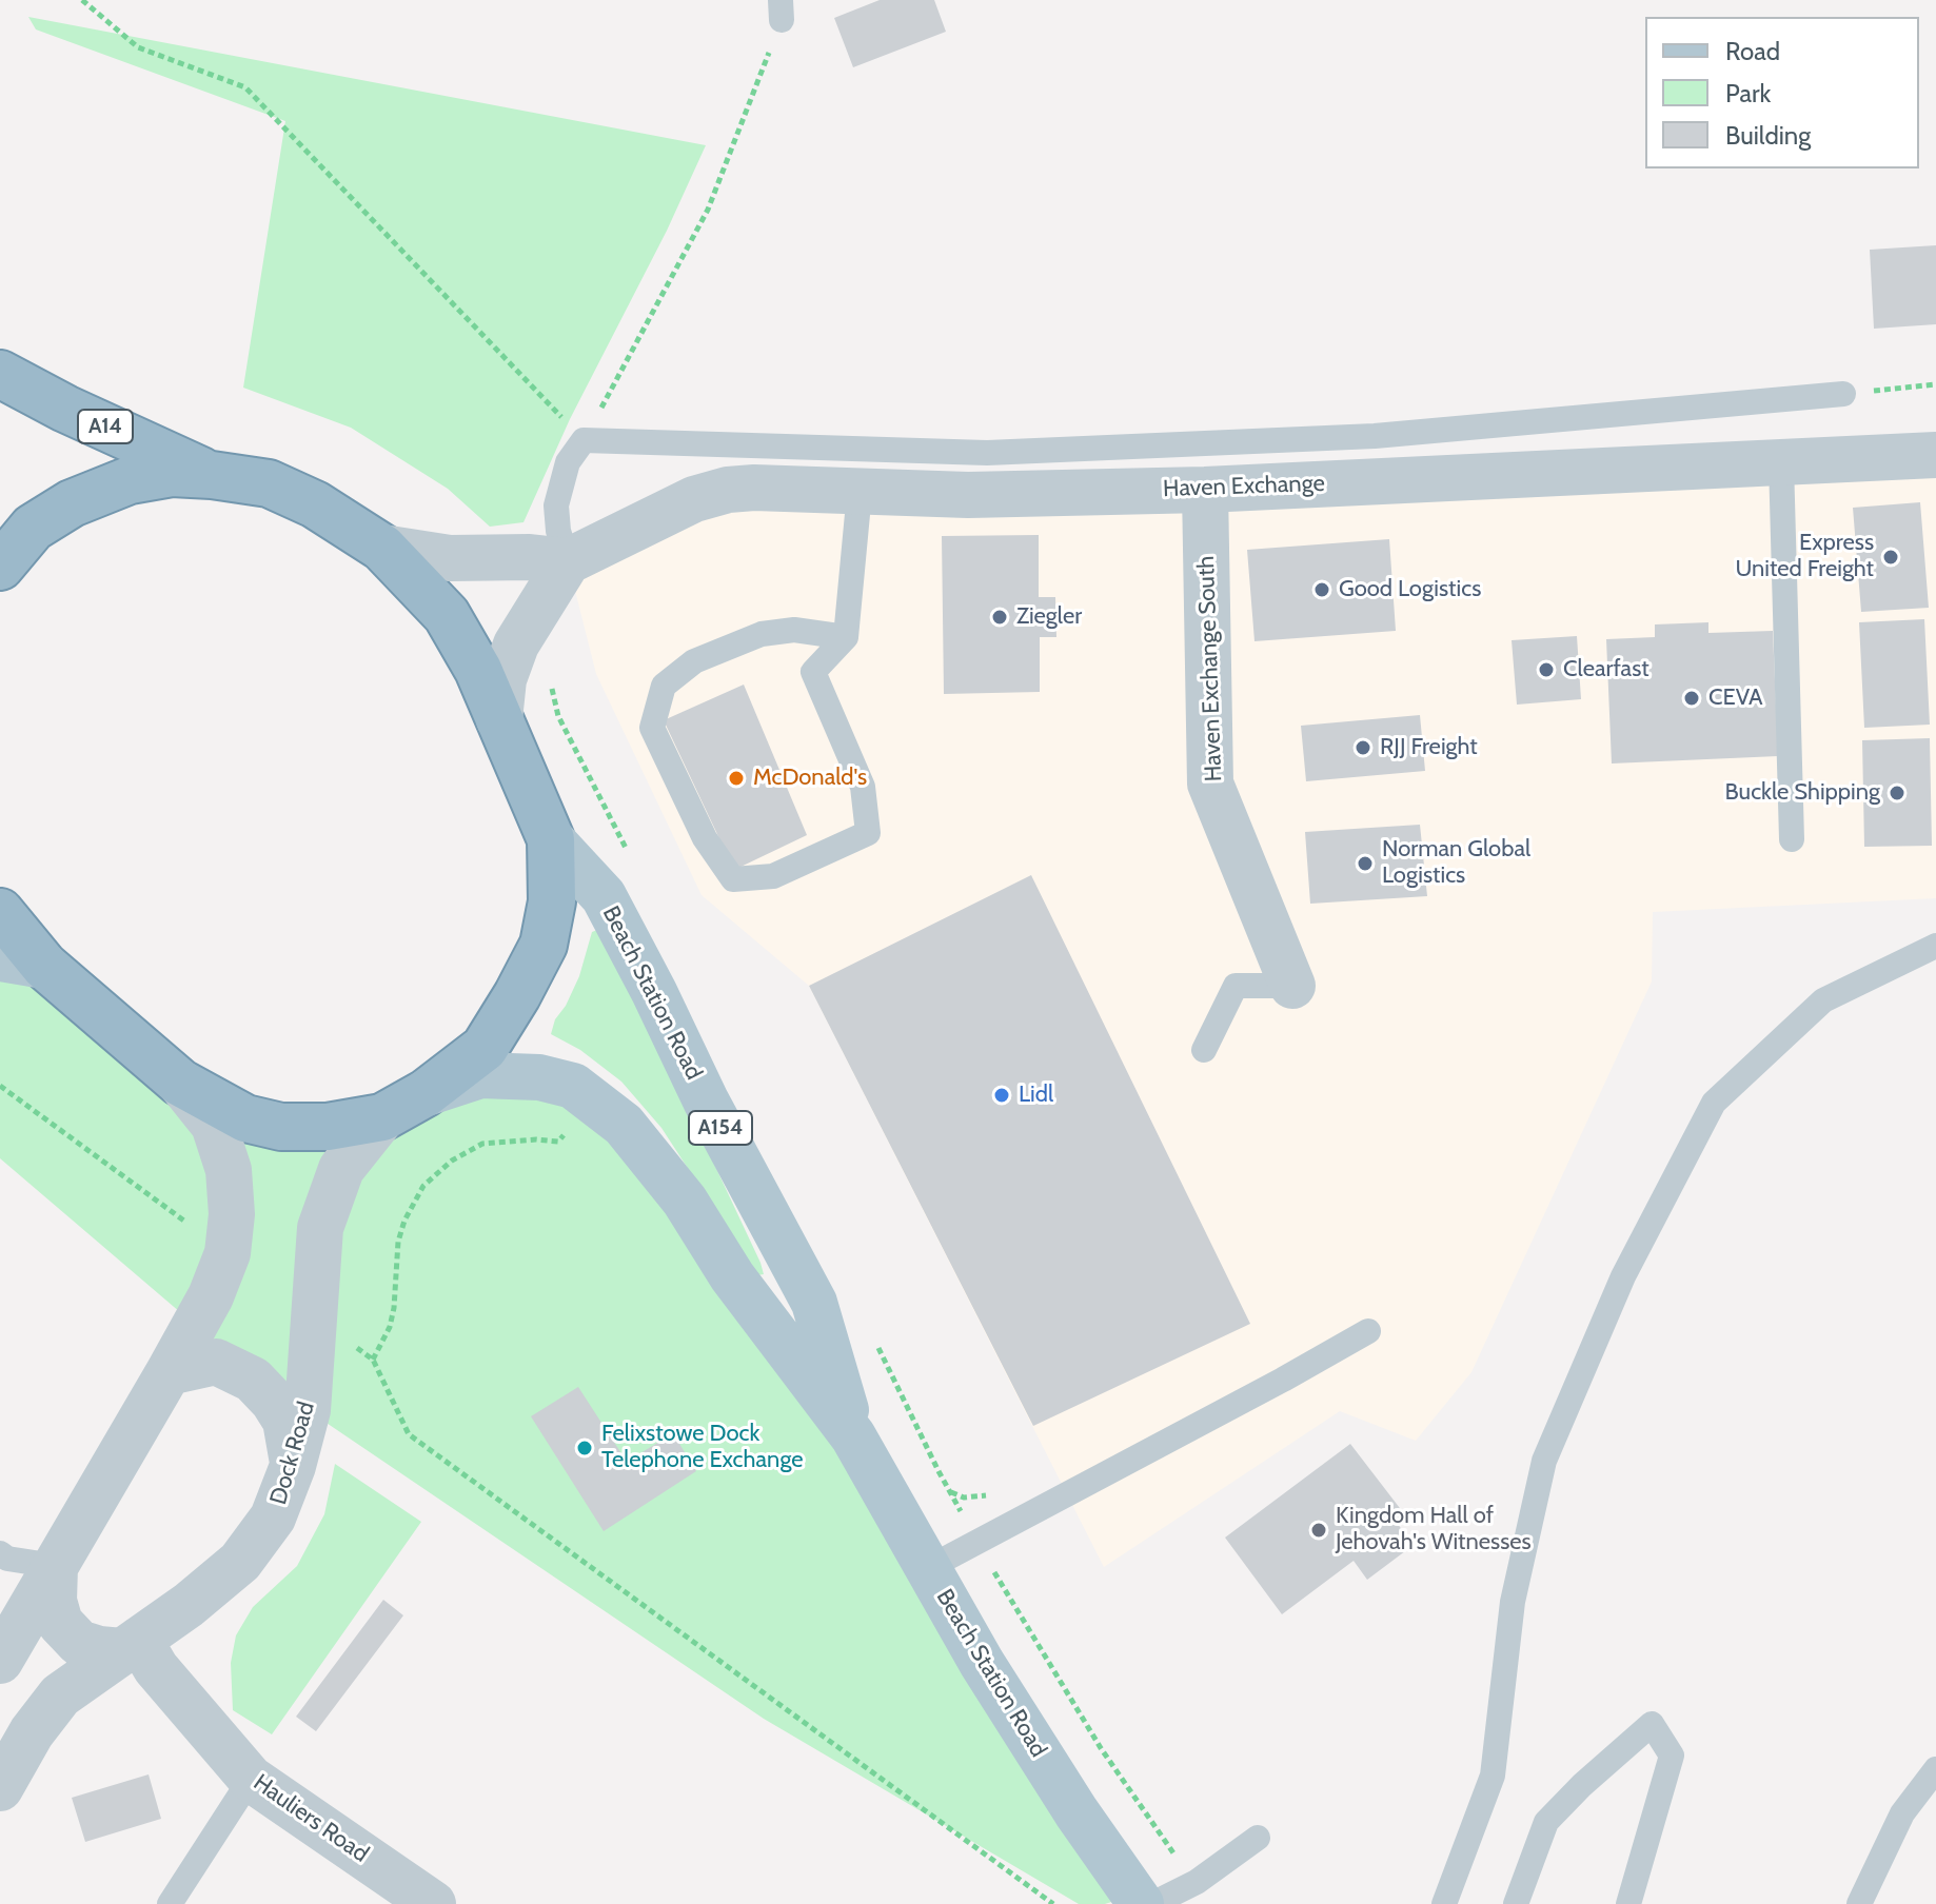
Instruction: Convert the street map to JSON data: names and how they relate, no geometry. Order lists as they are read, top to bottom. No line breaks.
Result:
{"streets":{"highway":["A14"],"main road":["Beach Station Road","A154"],"street":["Haven Exchange","Haven Exchange South","Dock Road","Hauliers Road"]},"crossings":[["Haven Exchange","Haven Exchange South"],["Dock Road","Hauliers Road"]],"places":["Express United Freight","Good Logistics","Ziegler","Clearfast","CEVA","RJJ Freight","McDonald's","Buckle Shipping","Norman Global Logistics","Lidl","Felixstowe Dock Telephone Exchange","Kingdom Hall of Jehovah's Witnesses"],"legend":["Road","Park","Building"]}
